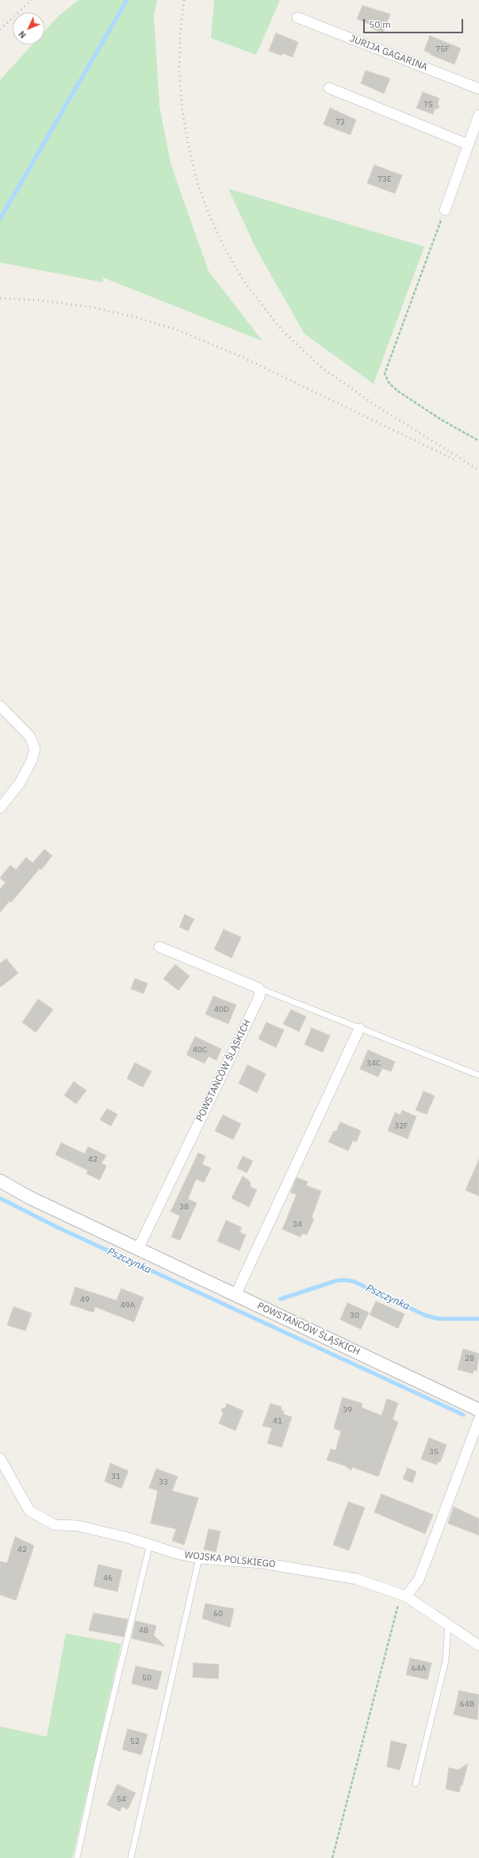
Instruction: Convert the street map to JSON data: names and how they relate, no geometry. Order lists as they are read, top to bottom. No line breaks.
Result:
{"streets":{"street":["JURIJA GAGARINA","POWSTAŃCÓW ŚLĄSKICH","WOJSKA POLSKIEGO"]},"water":["Pszczynka"],"house_numbers":["75F","75","73","73E","40D","40C","34C","32F","42","38","34","49","49A","30","28","39","41","35","31","33","42","46","60","48","64A","50","64B","52","54"],"scale_bar":"50 m","north":"bottom left"}
